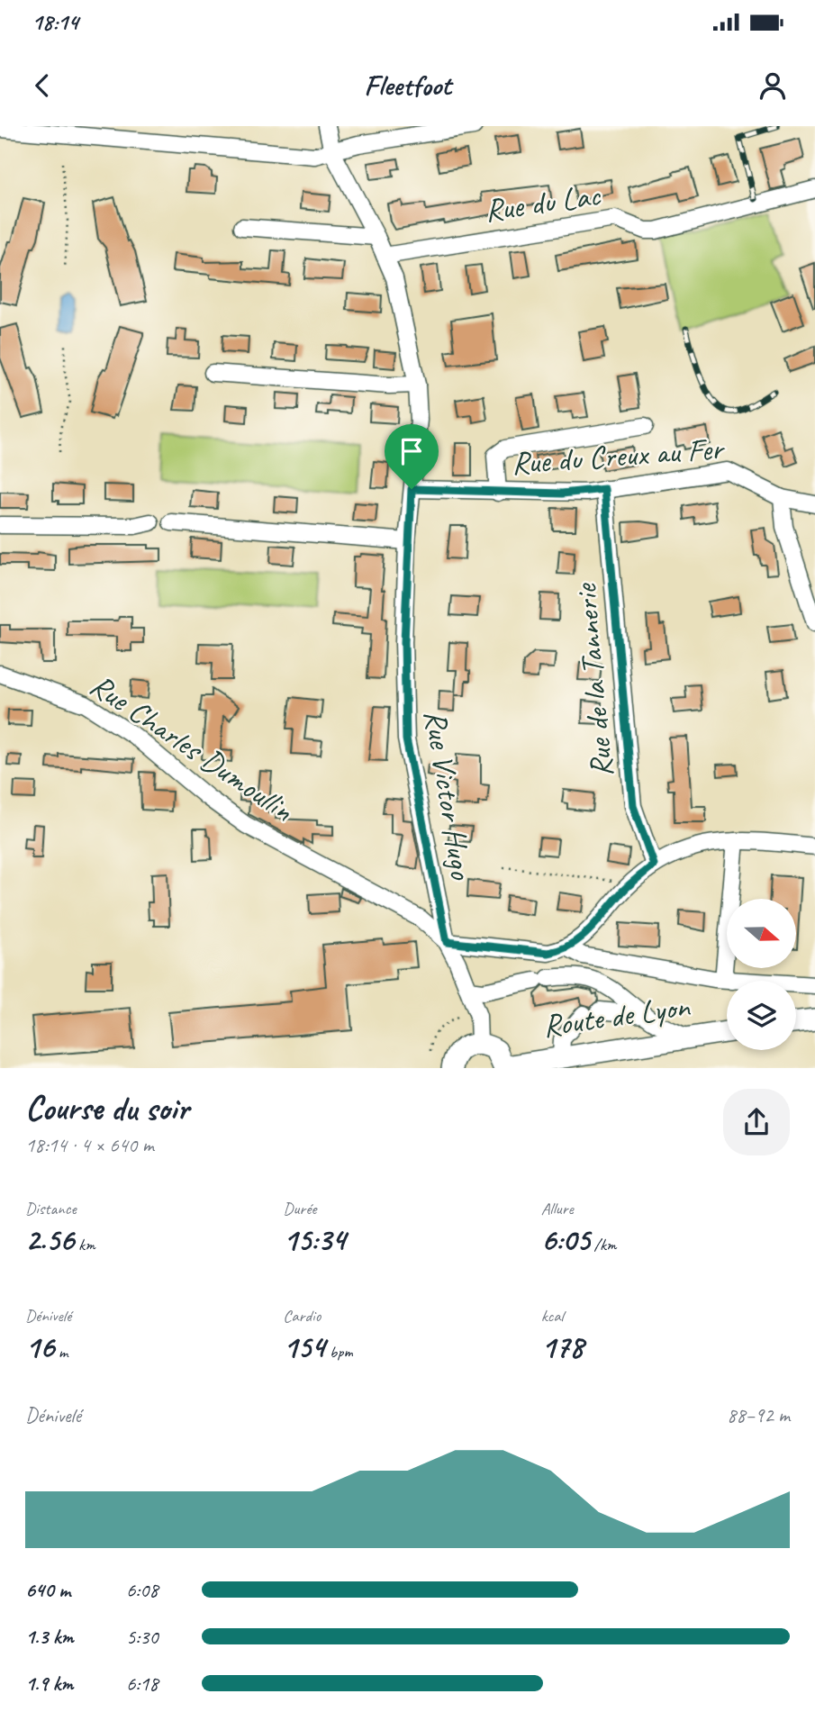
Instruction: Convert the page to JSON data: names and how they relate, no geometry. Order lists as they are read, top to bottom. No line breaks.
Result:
{"streets":{"main road":["Route de Lyon"],"street":["Rue du Lac","Rue du Creux au Fer","Rue de la Tannerie","Rue Charles Dumoullin","Rue Victor Hugo"]},"crossings":[["Rue du Lac","Rue Victor Hugo"],["Rue du Creux au Fer","Rue de la Tannerie"],["Rue du Creux au Fer","Rue Victor Hugo"],["Rue Charles Dumoullin","Rue Victor Hugo"]],"north":"right","page":{"status":"18:14","header":"Fleetfoot","heading":["Course du soir","18:14 · 4 × 640 m"],"stats":[["Distance","2.56 km"],["Durée","15:34"],["Allure","6:05 /km"],["Dénivelé","16 m"],["Cardio","154 bpm"],["kcal","178"]],"chart":["Dénivelé","88–92 m"],"list":[{"name":"640 m","note":"6:08"},{"name":"1.3 km","note":"5:30"},{"name":"1.9 km","note":"6:18"}]}}
